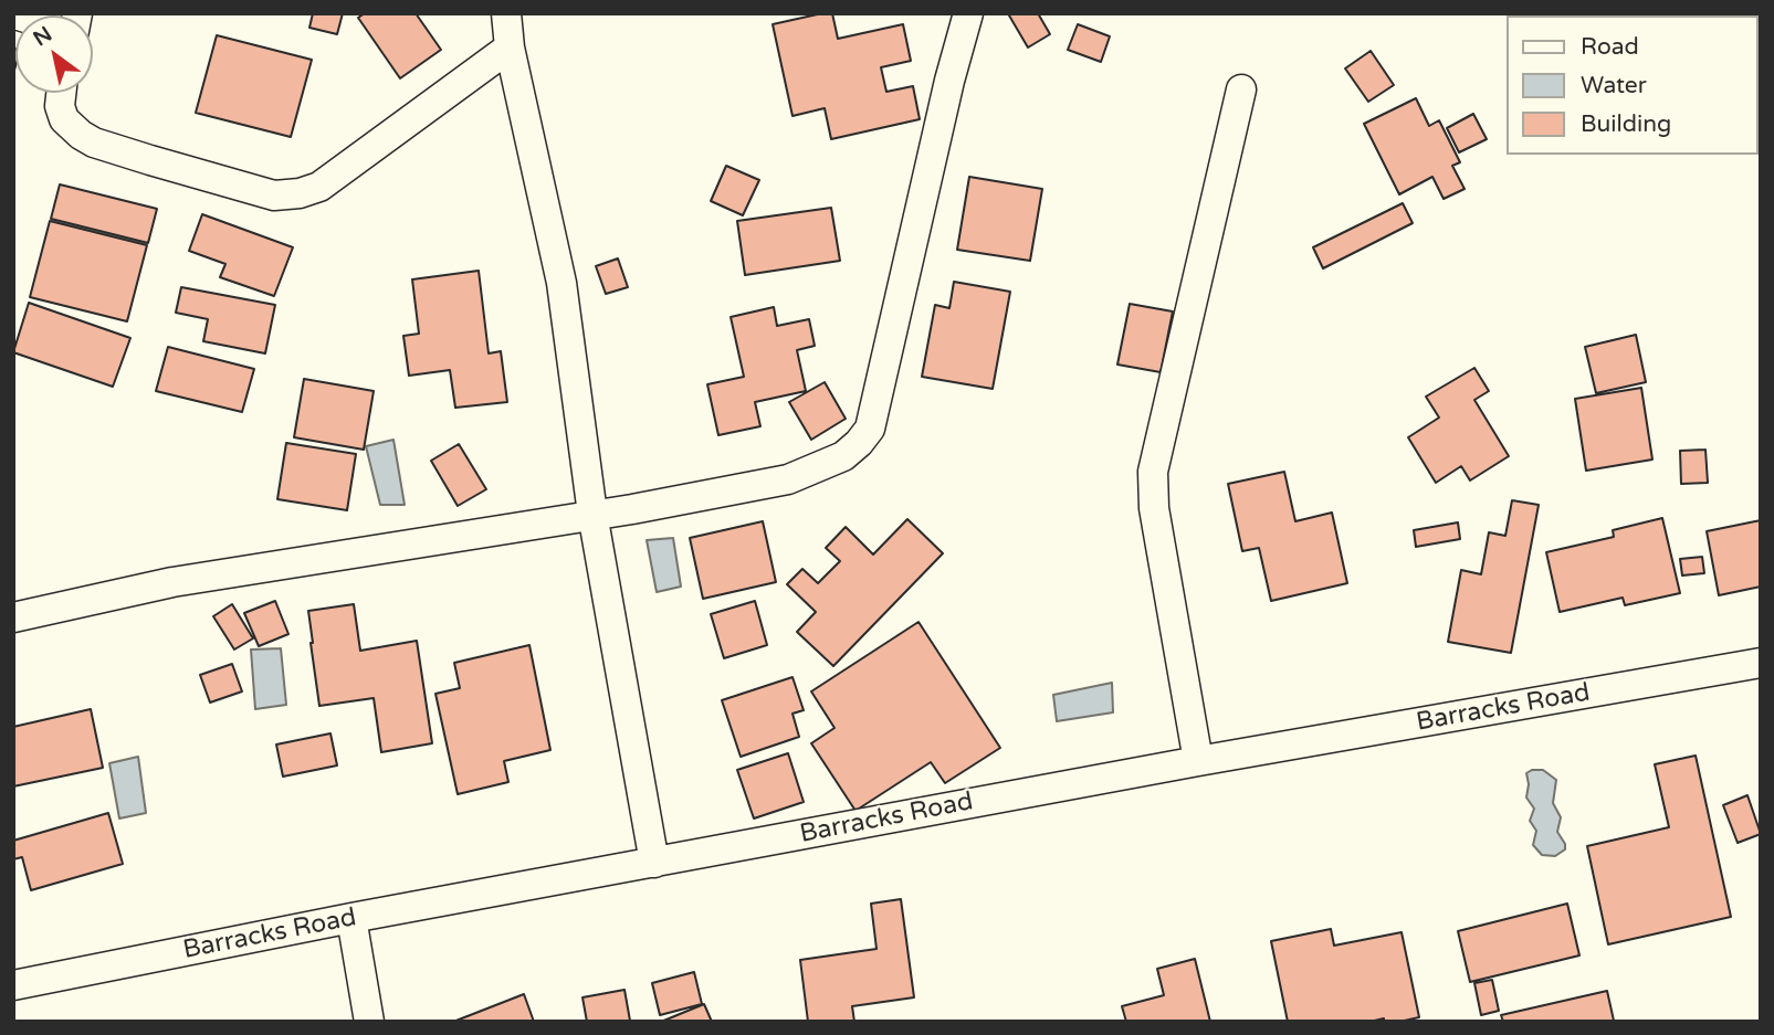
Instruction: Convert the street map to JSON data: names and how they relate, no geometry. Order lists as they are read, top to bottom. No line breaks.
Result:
{"streets":{"street":["Barracks Road"]},"legend":["Road","Water","Building"],"north":"top left"}
